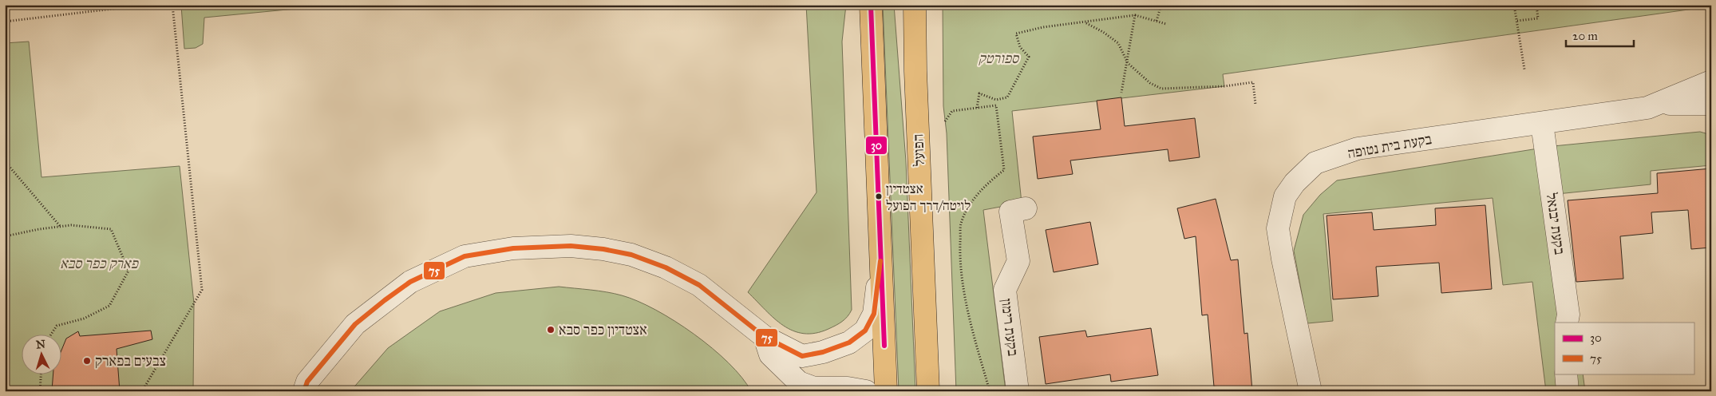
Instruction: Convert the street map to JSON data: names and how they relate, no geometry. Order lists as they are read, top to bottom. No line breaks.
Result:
{"streets":{"main road":["הפועל"],"street":["בקעת בית נטופה","בקעת יבנאל","בקעת רימון"]},"crossings":[["בקעת בית נטופה","בקעת יבנאל"]],"parks":["ספורטק","פארק כפר סבא"],"places":["אצטדיון לויטה/דרך הפועל","אצטדיון כפר סבא","צבעים בפארק"],"lines":["transit line 30","transit line 75"],"legend":["30","75"],"scale_bar":"20 m","north":"top"}
